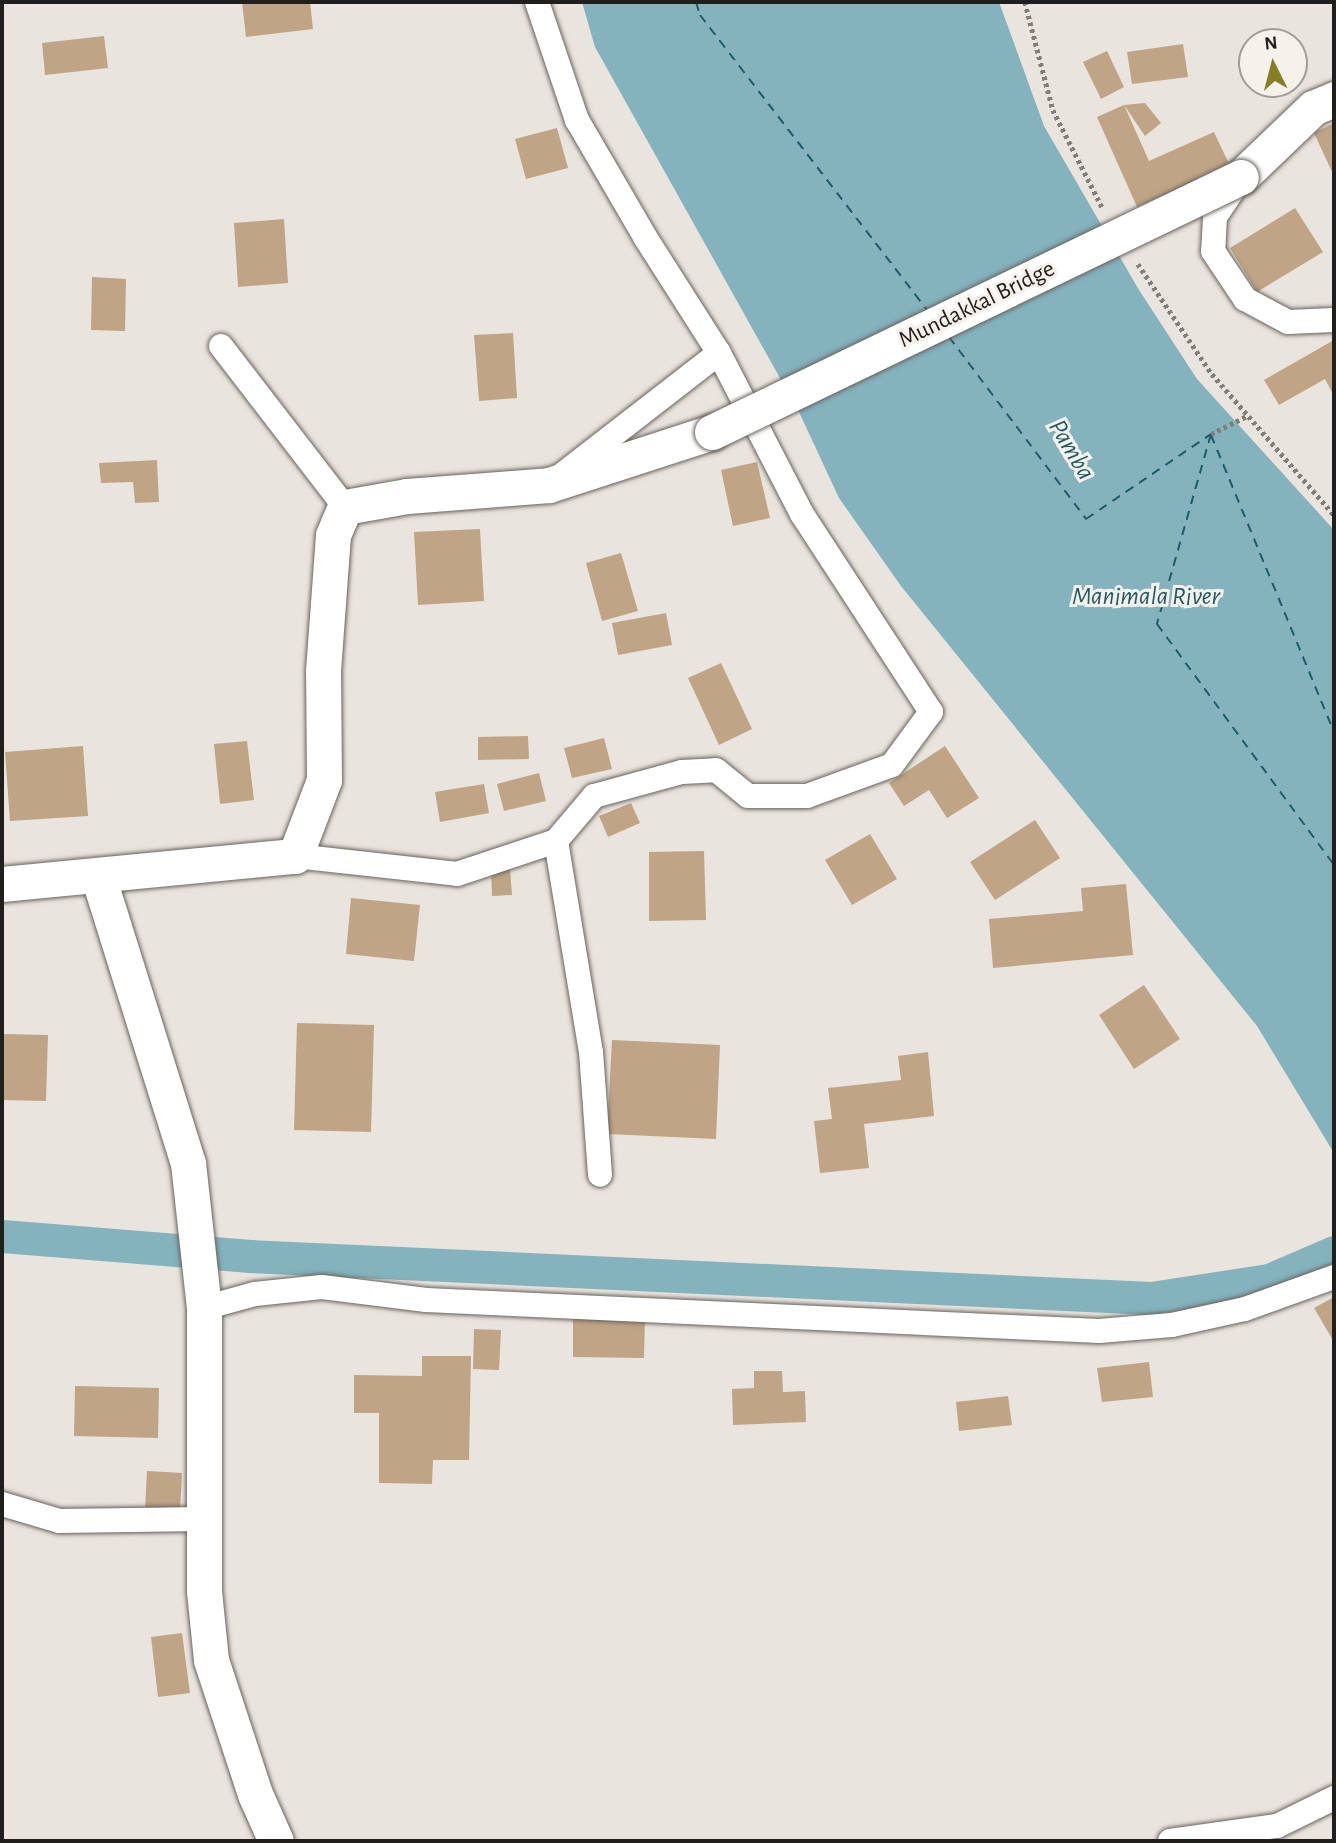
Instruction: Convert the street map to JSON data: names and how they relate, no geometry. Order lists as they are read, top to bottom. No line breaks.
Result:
{"streets":{"main road":["Mundakkal Bridge"]},"water":["Pamba","Manimala River"],"north":"top"}
